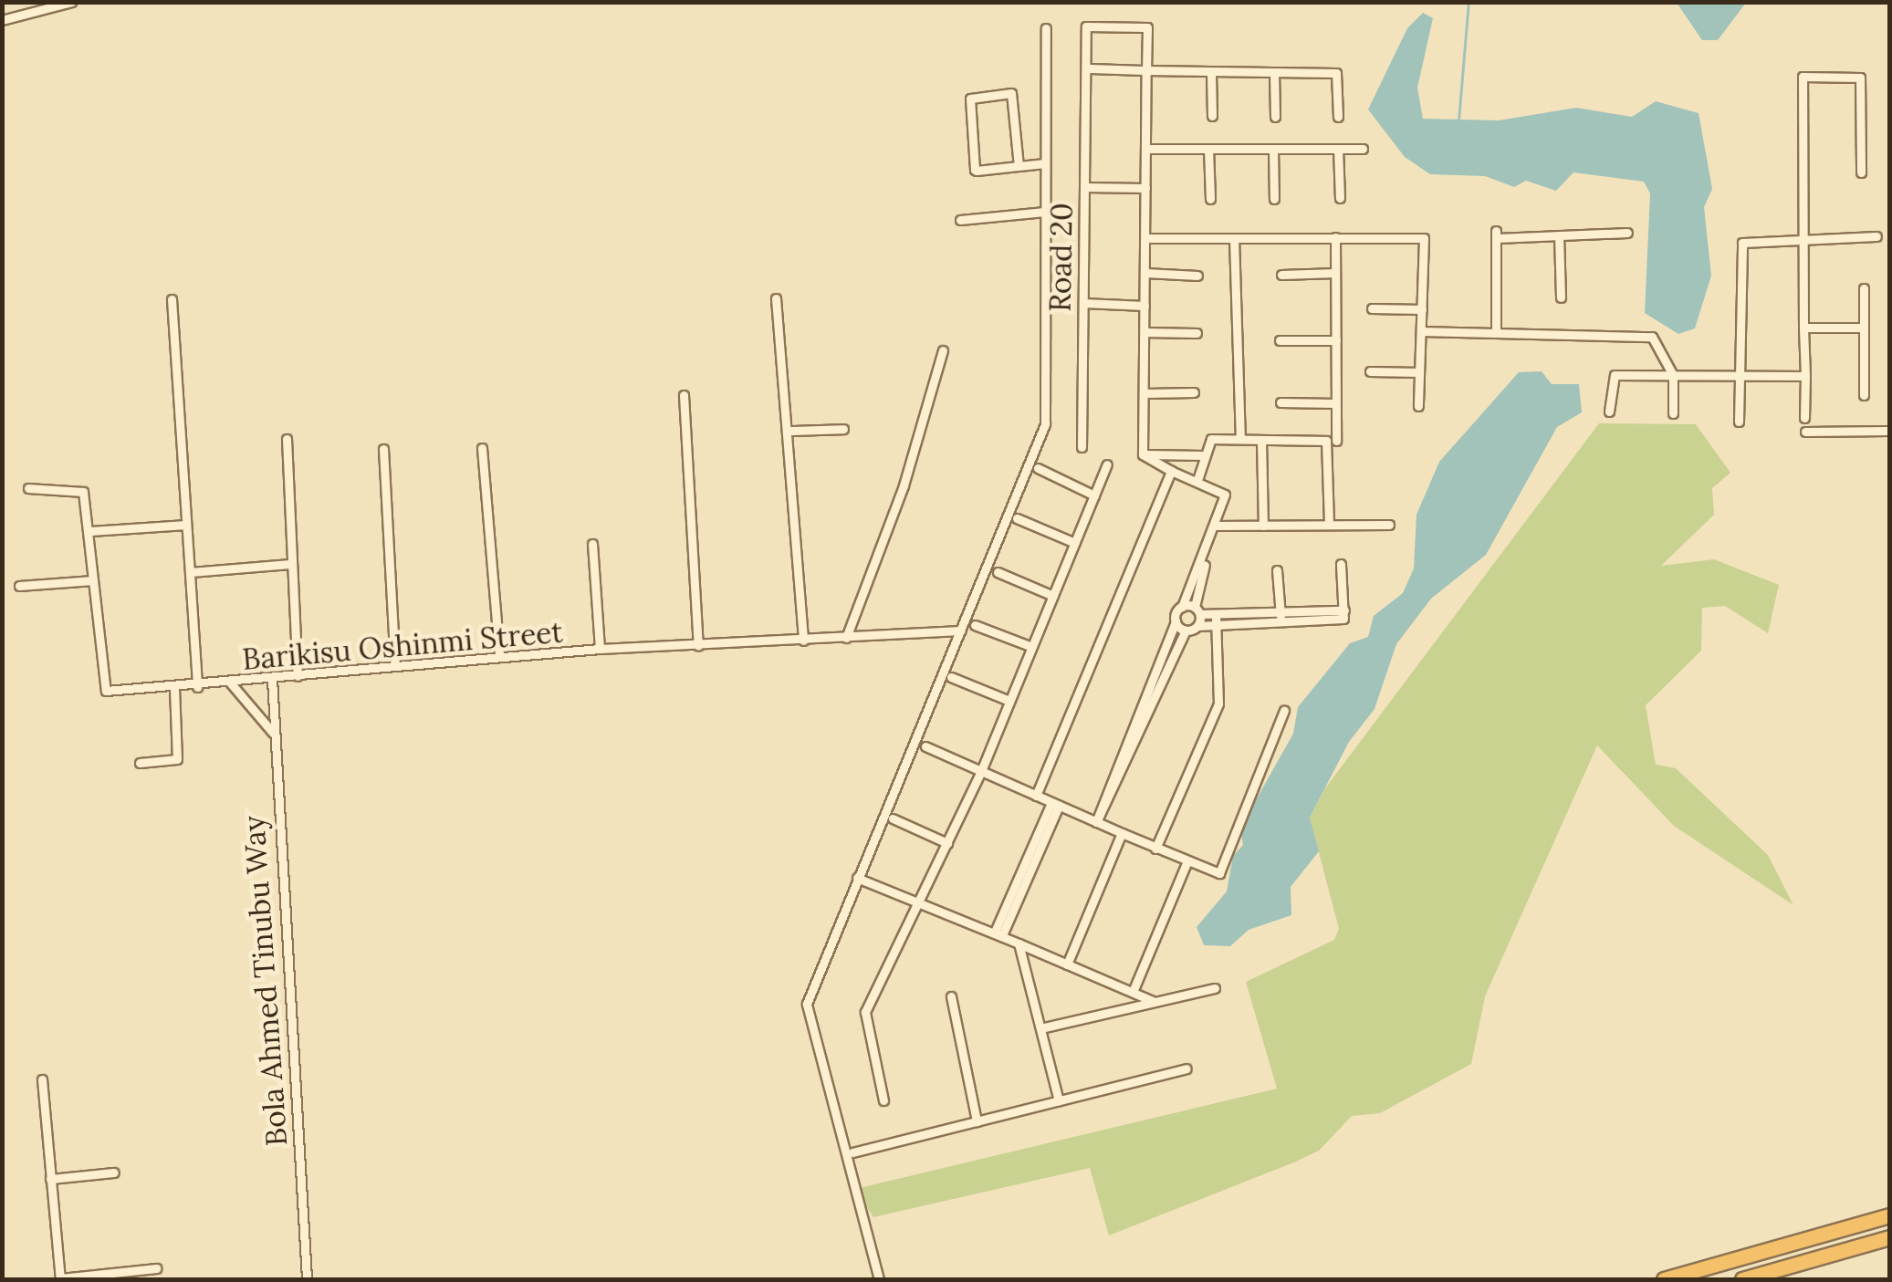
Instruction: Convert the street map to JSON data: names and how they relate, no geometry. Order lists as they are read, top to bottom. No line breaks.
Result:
{"streets":{"street":["Road 20","Barikisu Oshinmi Street","Bola Ahmed Tinubu Way"]},"crossings":[["Barikisu Oshinmi Street","Bola Ahmed Tinubu Way"]]}
